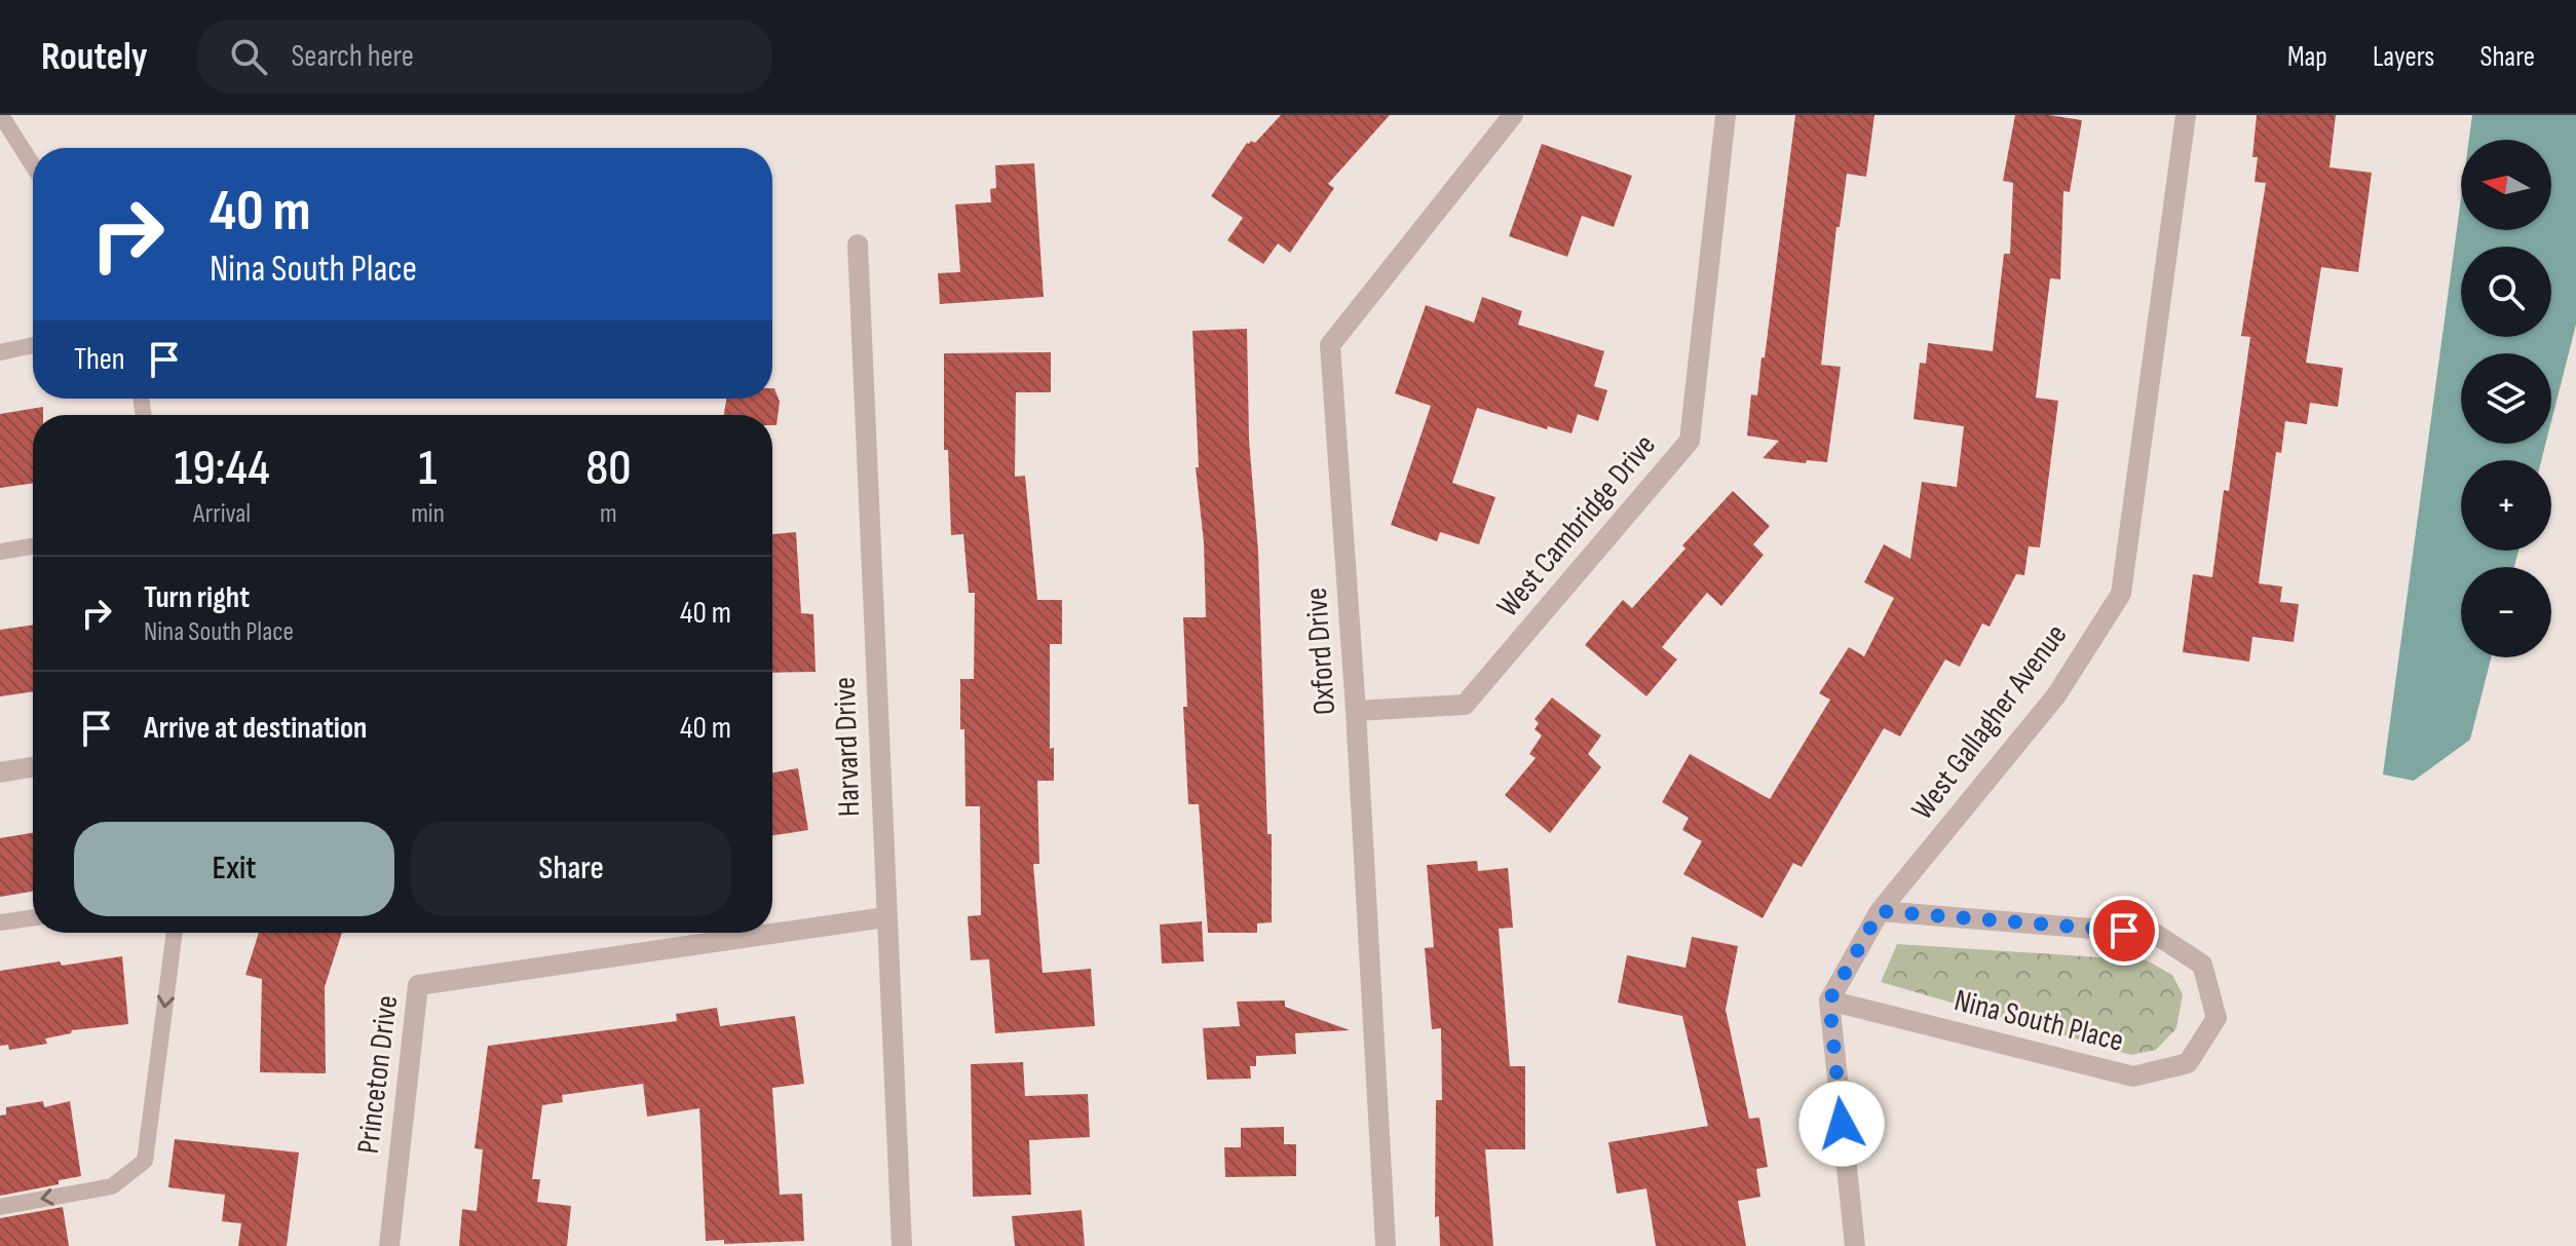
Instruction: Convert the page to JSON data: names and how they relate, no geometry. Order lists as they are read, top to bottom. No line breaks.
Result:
{"streets":{"street":["West Cambridge Drive","Oxford Drive","West Gallagher Avenue","Harvard Drive","Nina South Place","Princeton Drive"]},"crossings":[["West Cambridge Drive","Oxford Drive"],["West Gallagher Avenue","Nina South Place"],["Harvard Drive","Princeton Drive"]],"north":"left","page":{"header":"Routely","search":"Search here","nav":["Map","Layers","Share"],"map_buttons":["+","−"],"turn":["40 m","Nina South Place"],"then":"Then","eta":["19:44","Arrival","1","min","80","m"],"list":[{"name":"Turn right","note":"Nina South Place","value":"40 m"},{"name":"Arrive at destination","value":"40 m"}],"buttons":["Exit","Share"]}}
